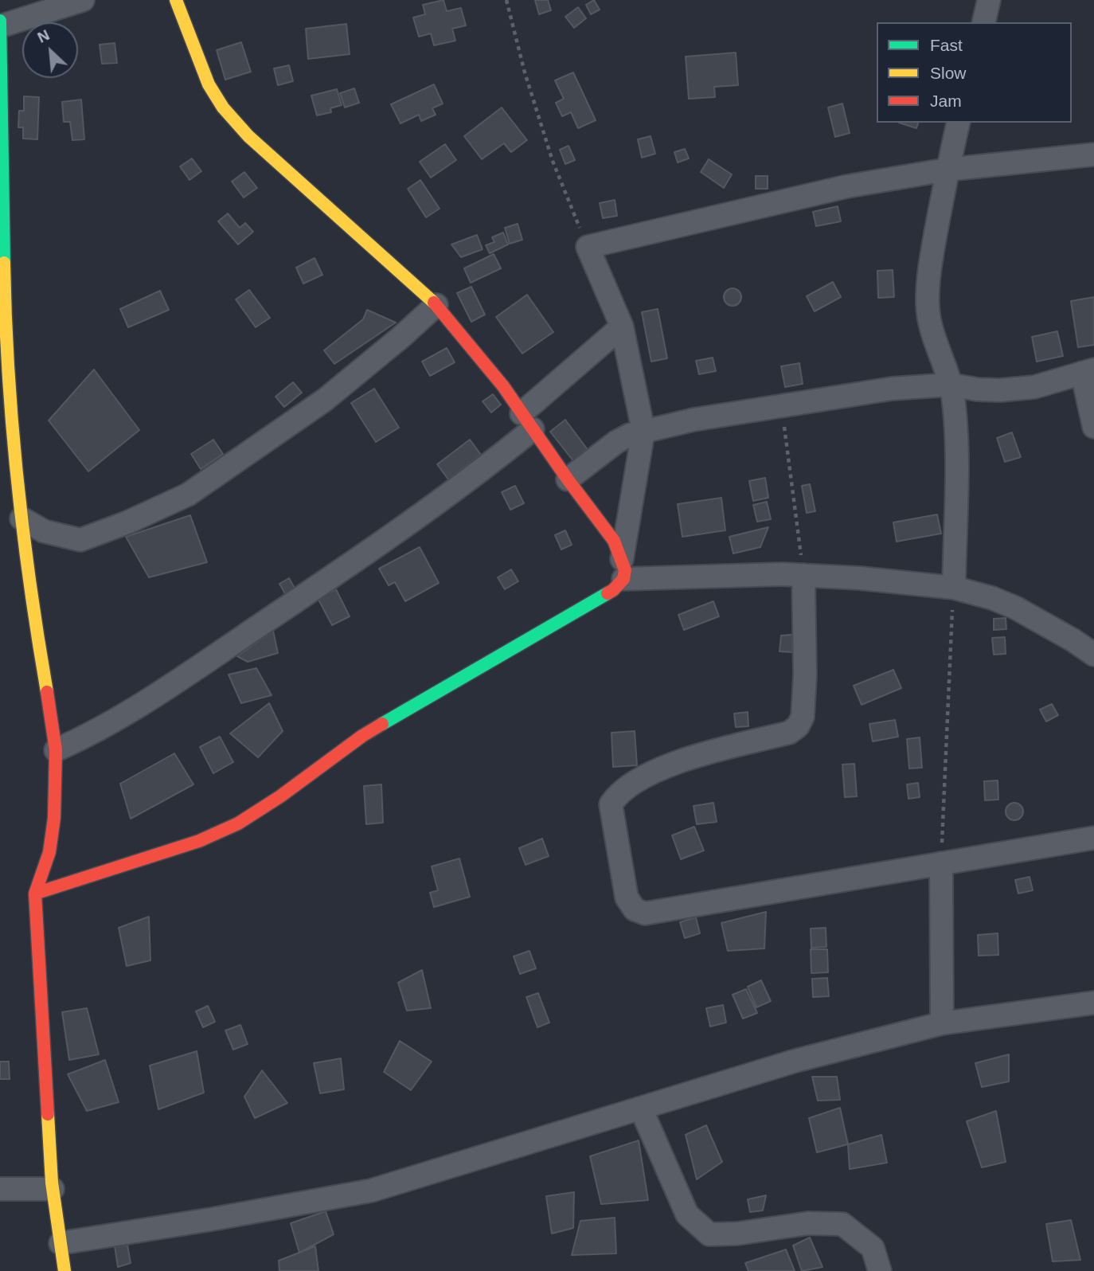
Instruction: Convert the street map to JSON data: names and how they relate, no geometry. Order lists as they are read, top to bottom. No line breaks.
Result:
{"legend":["Fast","Slow","Jam"],"north":"top left"}
